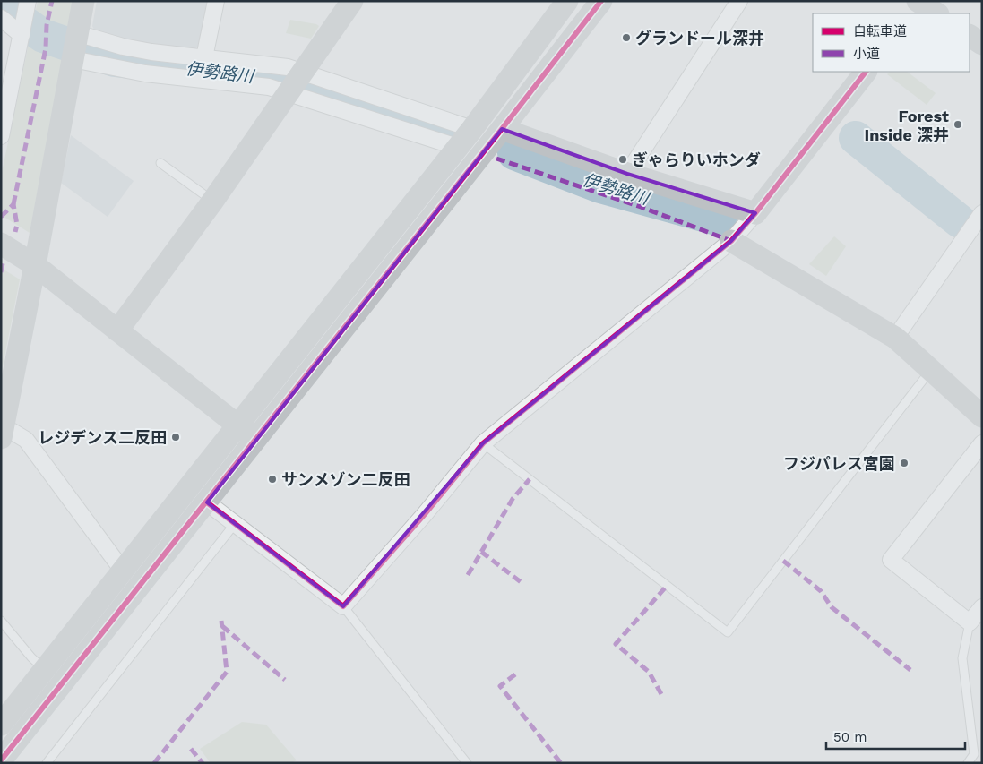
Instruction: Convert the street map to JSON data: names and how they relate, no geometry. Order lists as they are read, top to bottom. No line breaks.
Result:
{"water":["伊勢路川"],"places":["グランドール深井","Forest Inside 深井","ぎゃらりいホンダ","レジデンス二反田","フジパレス宮園","サンメゾン二反田"],"legend":["自転車道","小道"],"scale_bar":"50 m"}
